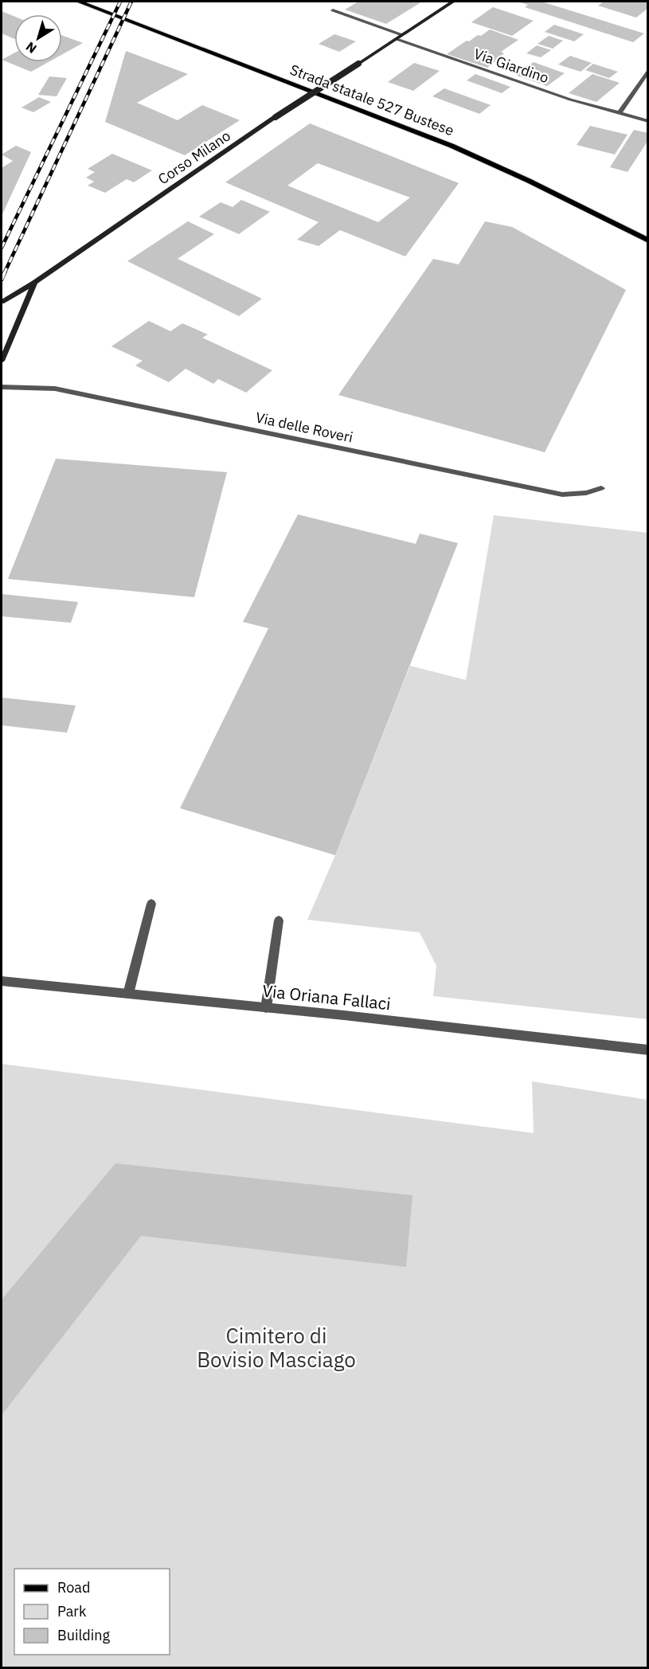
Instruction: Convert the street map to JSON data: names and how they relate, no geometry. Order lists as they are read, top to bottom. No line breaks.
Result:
{"streets":{"main road":["Strada statale 527 Bustese"],"street":["Via Giardino","Corso Milano","Via delle Roveri","Via Oriana Fallaci"]},"crossings":[["Via Giardino","Corso Milano"]],"parks":["Cimitero di Bovisio Masciago"],"legend":["Road","Park","Building"],"north":"bottom left"}
